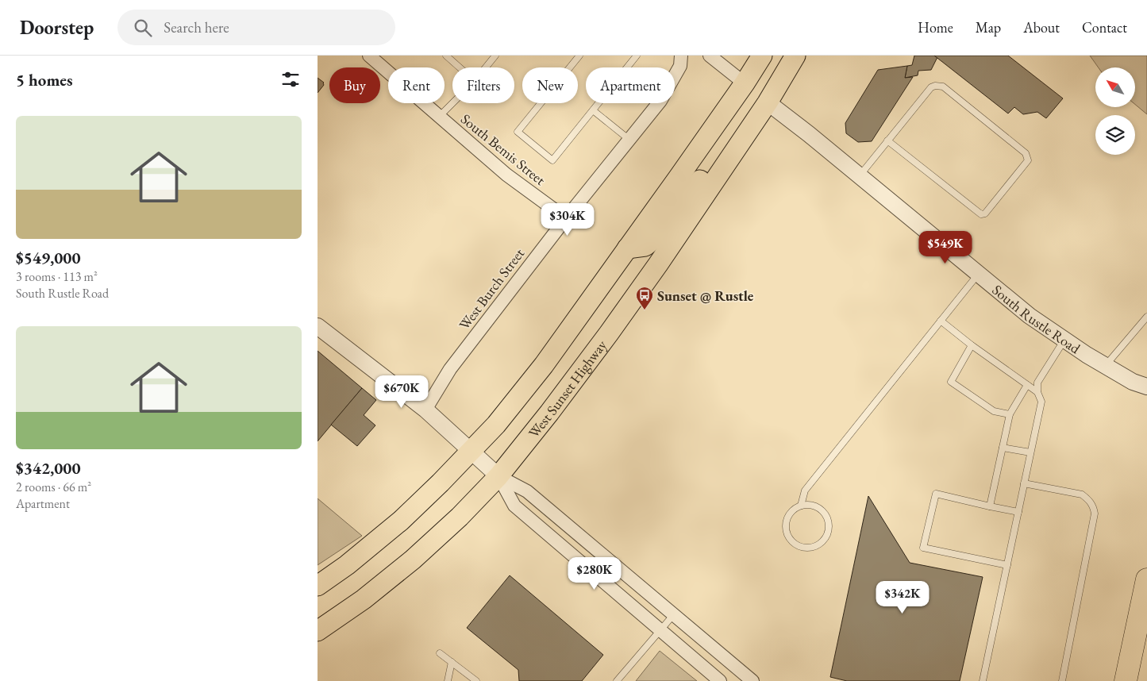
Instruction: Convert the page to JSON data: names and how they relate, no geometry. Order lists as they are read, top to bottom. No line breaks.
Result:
{"streets":{"main road":["West Sunset Highway"],"street":["South Bemis Street","West Burch Street","South Rustle Road"]},"crossings":[["South Bemis Street","West Burch Street"],["South Rustle Road","West Sunset Highway"]],"places":{"bus stop":["Sunset @ Rustle"]},"north":"top left","page":{"header":"Doorstep","search":"Search here","nav":["Home","Map","About","Contact"],"heading":"5 homes","chip":["Buy","Rent","Filters","New","Apartment"],"list":[{"name":"$549,000","note":"3 rooms · 113 m² · South Rustle Road"},{"name":"$342,000","note":"2 rooms · 66 m² · Apartment"}],"price":["$304K","$549K","$670K","$280K","$342K"]}}
